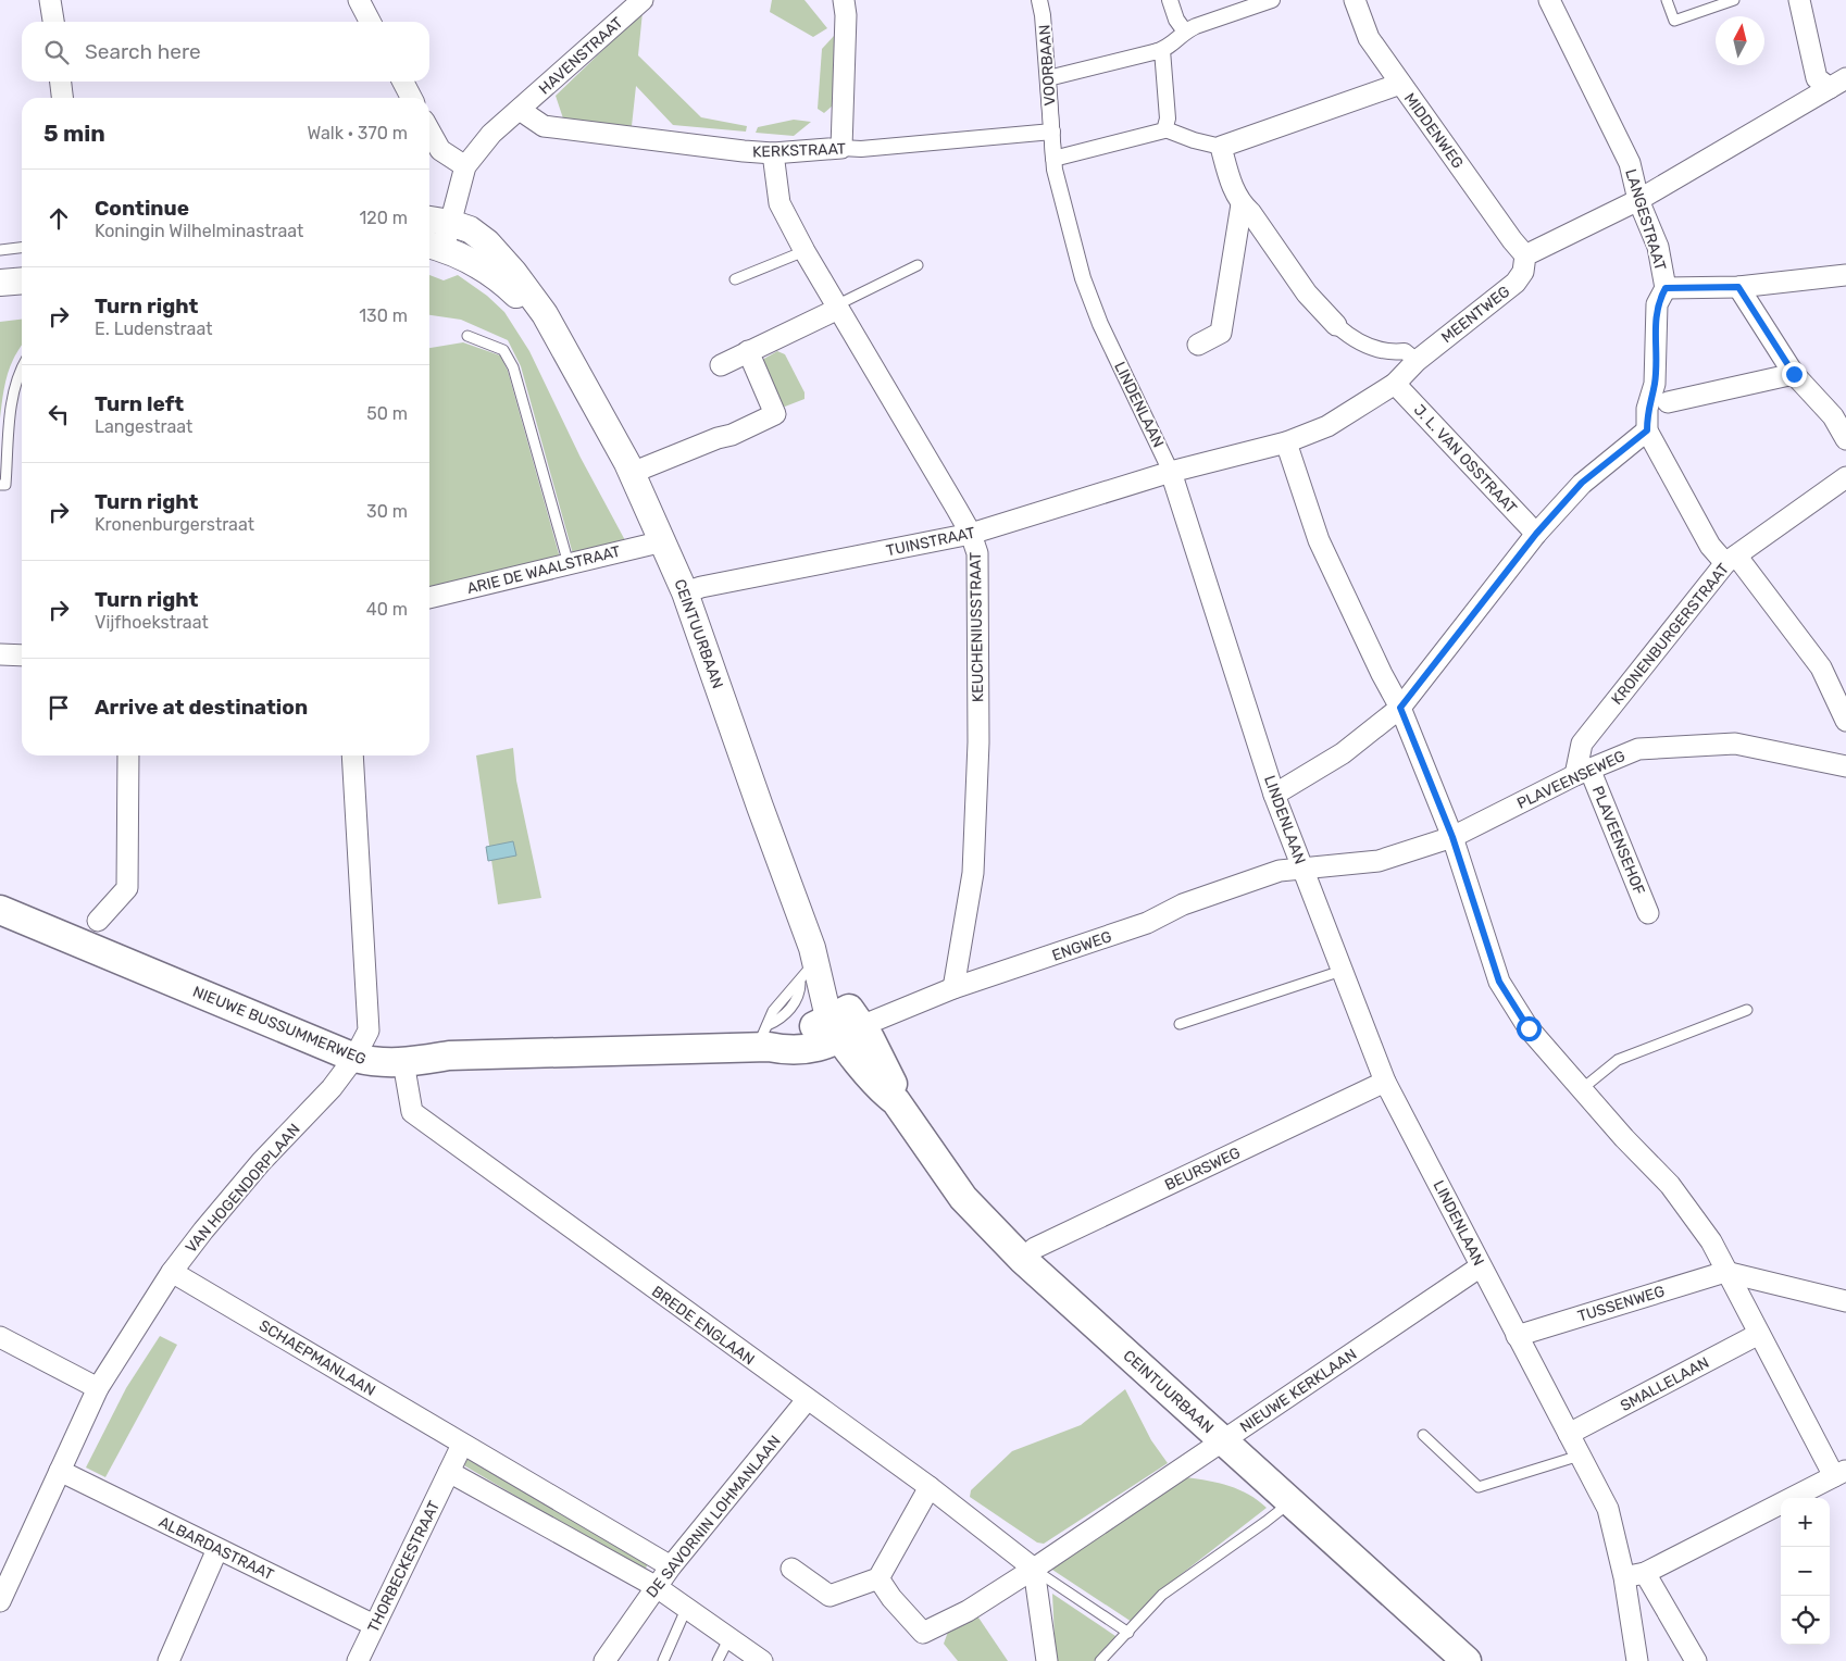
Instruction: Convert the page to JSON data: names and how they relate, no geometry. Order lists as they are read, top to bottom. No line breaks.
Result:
{"streets":{"main road":["CEINTUURBAAN","NIEUWE BUSSUMMERWEG"],"street":["HAVENSTRAAT","VOORBAAN","MIDDENWEG","KERKSTRAAT","LANGESTRAAT","MEENTWEG","LINDENLAAN","J. L. VAN OSSTRAAT","TUINSTRAAT","ARIE DE WAALSTRAAT","KEUCHENIUSSTRAAT","KRONENBURGERSTRAAT","PLAVEENSEWEG","PLAVEENSEHOF","ENGWEG","BEURSWEG","VAN HOGENDORPLAAN","TUSSENWEG","BREDE ENGLAAN","SCHAEPMANLAAN","SMALLELAAN","NIEUWE KERKLAAN","DE SAVORNIN LOHMANLAAN","ALBARDASTRAAT","THORBECKESTRAAT"]},"crossings":[["HAVENSTRAAT","KERKSTRAAT"],["VOORBAAN","KERKSTRAAT"],["VOORBAAN","LINDENLAAN"],["MIDDENWEG","MEENTWEG"],["KERKSTRAAT","LINDENLAAN"],["KERKSTRAAT","KEUCHENIUSSTRAAT"],["MEENTWEG","LINDENLAAN"],["MEENTWEG","J. L. VAN OSSTRAAT"],["MEENTWEG","TUINSTRAAT"],["LINDENLAAN","TUINSTRAAT"],["LINDENLAAN","PLAVEENSEWEG"],["LINDENLAAN","ENGWEG"],["LINDENLAAN","BEURSWEG"],["LINDENLAAN","TUSSENWEG"],["LINDENLAAN","SMALLELAAN"],["LINDENLAAN","NIEUWE KERKLAAN"],["TUINSTRAAT","KEUCHENIUSSTRAAT"],["TUINSTRAAT","CEINTUURBAAN"],["ARIE DE WAALSTRAAT","CEINTUURBAAN"],["KEUCHENIUSSTRAAT","ENGWEG"],["CEINTUURBAAN","ENGWEG"],["CEINTUURBAAN","NIEUWE BUSSUMMERWEG"],["CEINTUURBAAN","BEURSWEG"],["CEINTUURBAAN","NIEUWE KERKLAAN"],["KRONENBURGERSTRAAT","PLAVEENSEWEG"],["KRONENBURGERSTRAAT","PLAVEENSEHOF"],["PLAVEENSEWEG","PLAVEENSEHOF"],["PLAVEENSEWEG","ENGWEG"],["ENGWEG","NIEUWE BUSSUMMERWEG"],["NIEUWE BUSSUMMERWEG","VAN HOGENDORPLAAN"],["NIEUWE BUSSUMMERWEG","BREDE ENGLAAN"],["VAN HOGENDORPLAAN","SCHAEPMANLAAN"],["VAN HOGENDORPLAAN","ALBARDASTRAAT"],["BREDE ENGLAAN","NIEUWE KERKLAAN"],["BREDE ENGLAAN","DE SAVORNIN LOHMANLAAN"],["SCHAEPMANLAAN","DE SAVORNIN LOHMANLAAN"],["ALBARDASTRAAT","THORBECKESTRAAT"]],"north":"top","page":{"search":"Search here","heading":["5 min","Walk · 370 m"],"list":[["Continue","Koningin Wilhelminastraat","120 m"],["Turn right","E. Ludenstraat","130 m"],["Turn left","Langestraat","50 m"],["Turn right","Kronenburgerstraat","30 m"],["Turn right","Vijfhoekstraat","40 m"],"Arrive at destination"],"map_buttons":["+","−"]}}
